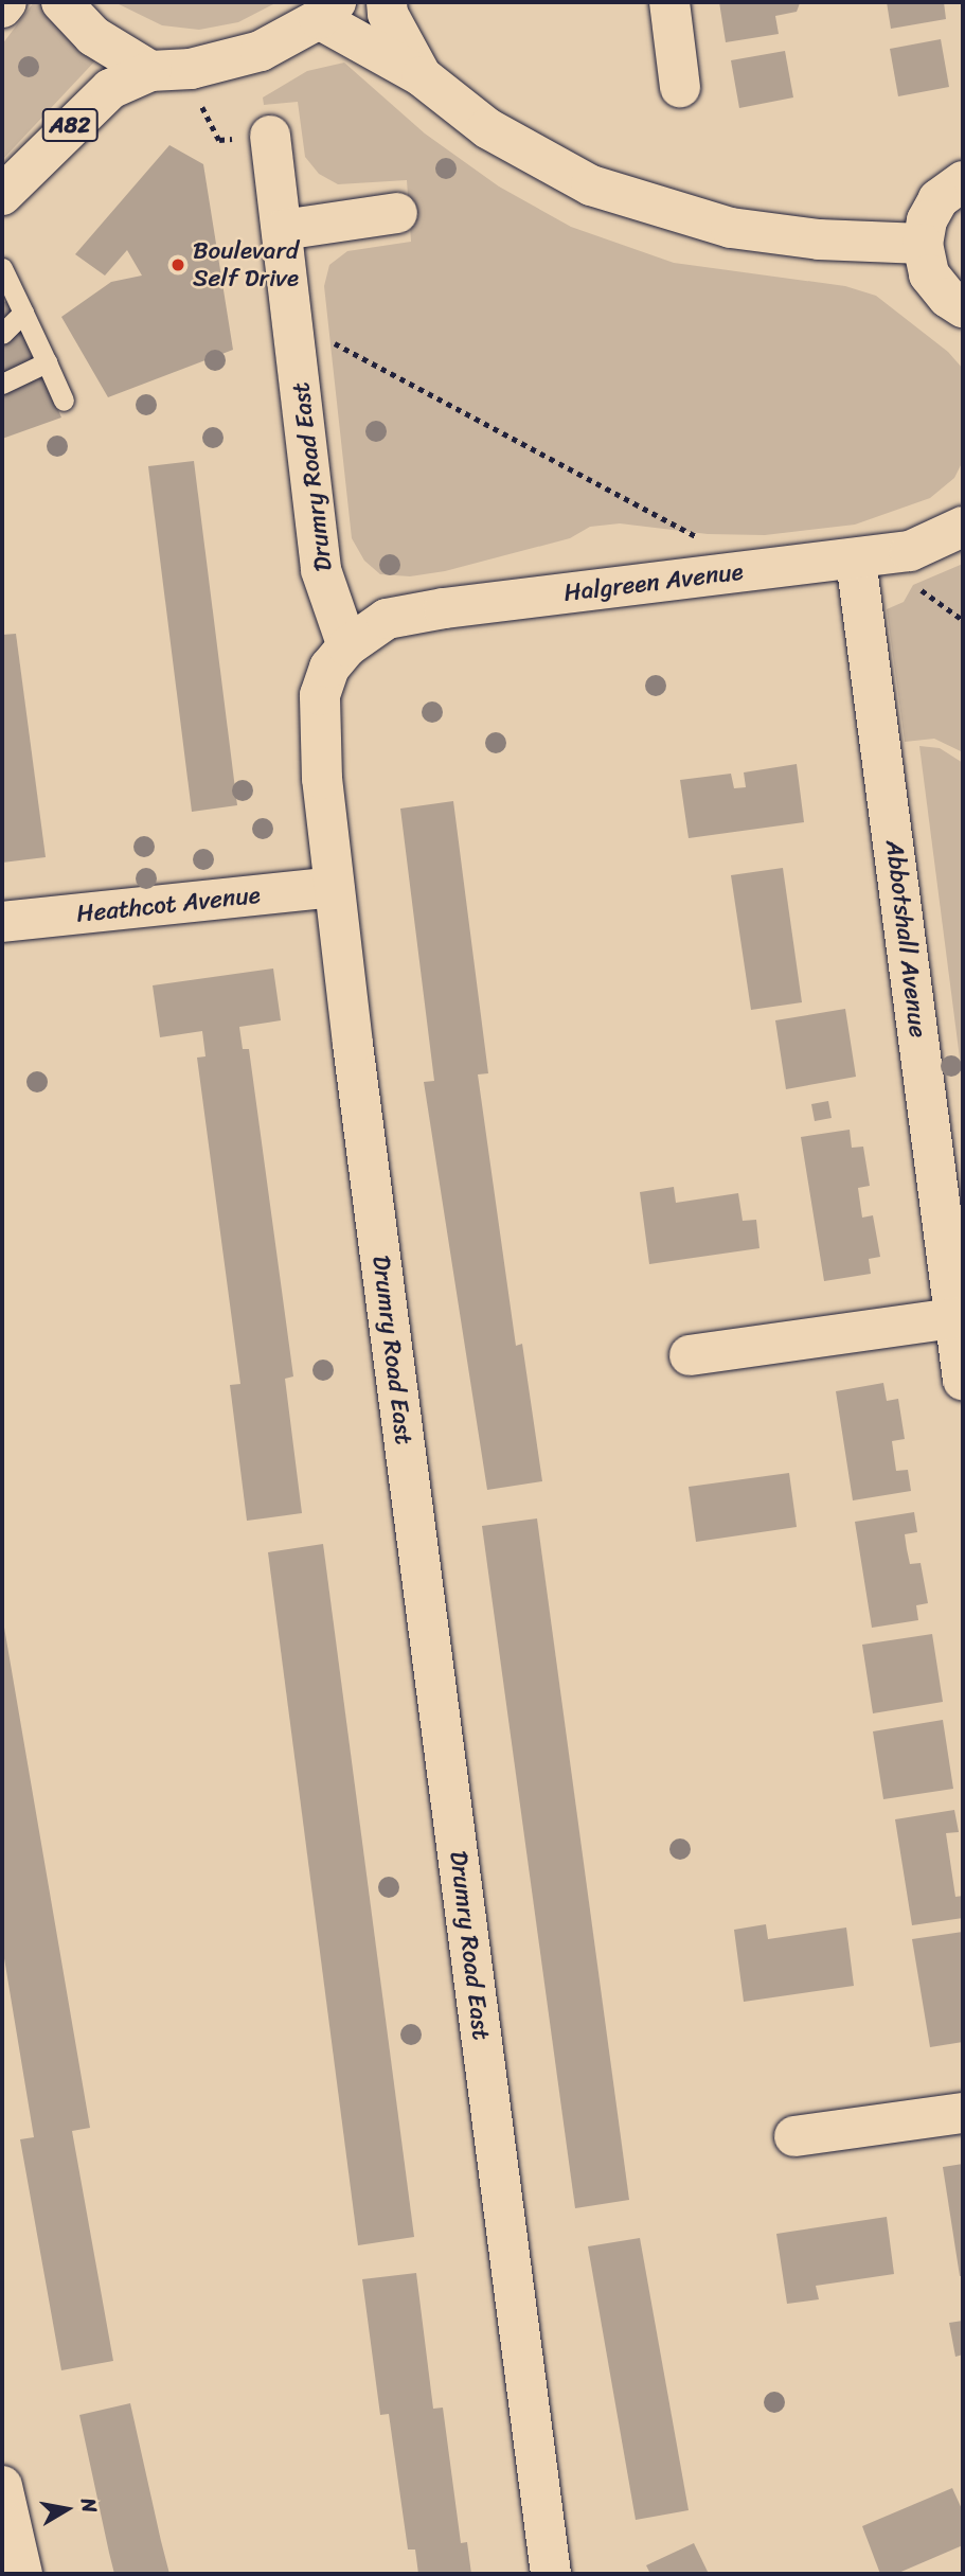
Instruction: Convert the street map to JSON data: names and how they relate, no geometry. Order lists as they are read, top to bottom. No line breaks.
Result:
{"streets":{"street":["A82","Drumry Road East","Halgreen Avenue","Heathcot Avenue","Abbotshall Avenue"]},"crossings":[["Drumry Road East","Halgreen Avenue"],["Drumry Road East","Heathcot Avenue"],["Halgreen Avenue","Abbotshall Avenue"]],"places":["Boulevard Self Drive"],"north":"right"}
